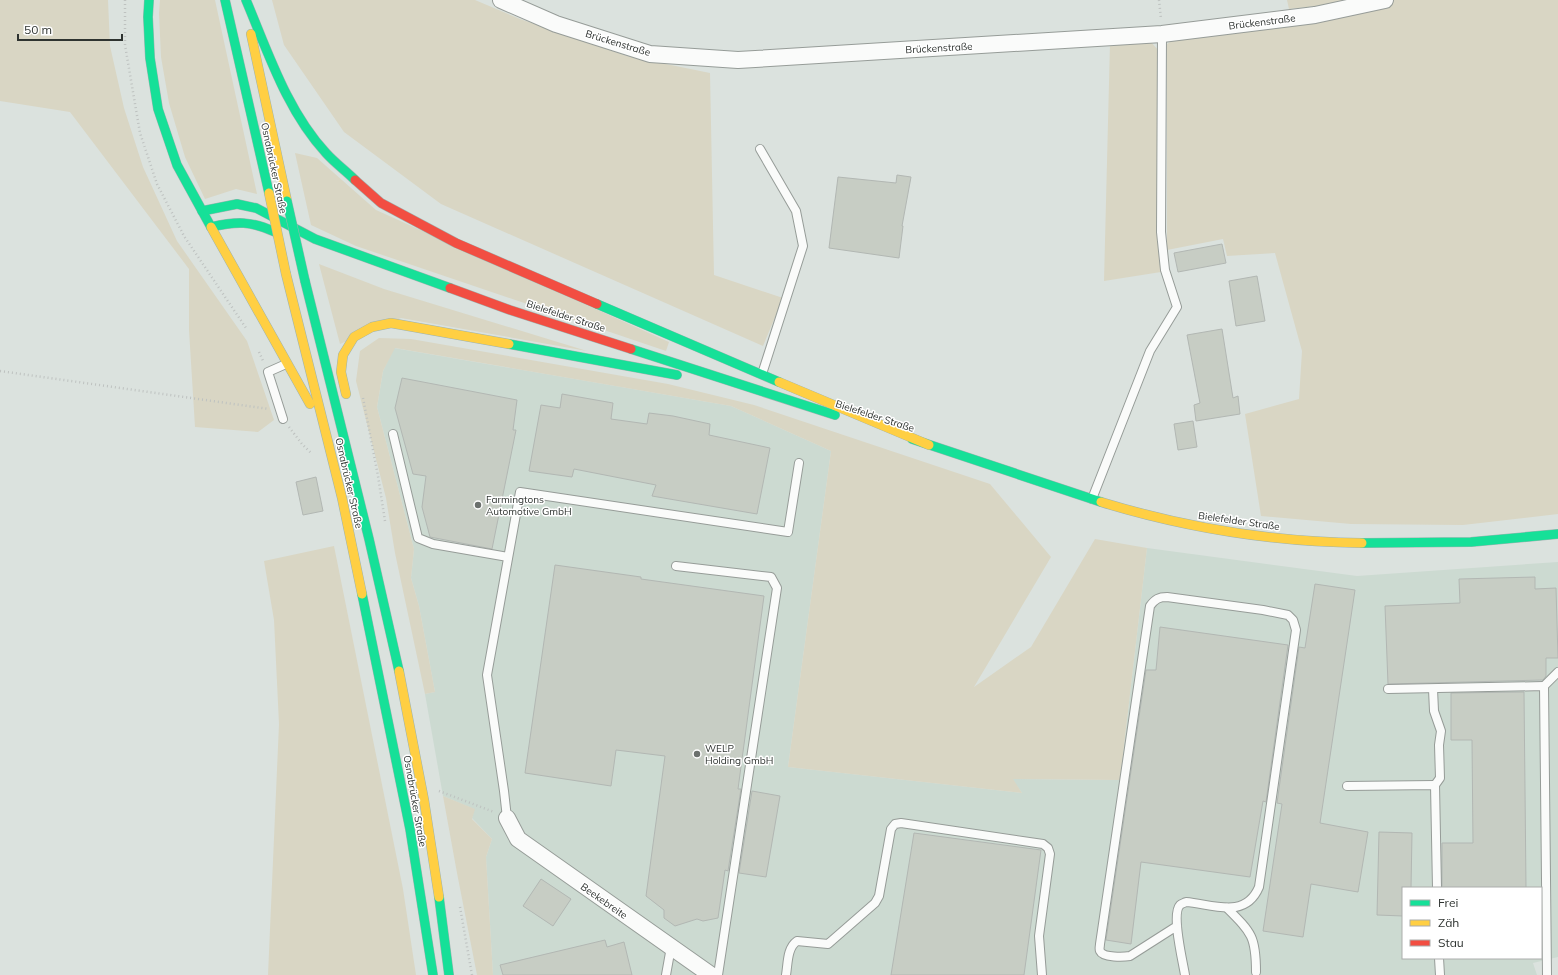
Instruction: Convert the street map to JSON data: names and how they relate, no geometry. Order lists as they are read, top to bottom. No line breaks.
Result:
{"streets":{"main road":["Osnabrücker Straße","Bielefelder Straße"],"street":["Brückenstraße","Beekebreite"]},"places":["Farmingtons Automotive GmbH","WELP Holding GmbH"],"legend":["Frei","Zäh","Stau"],"scale_bar":"50 m"}
